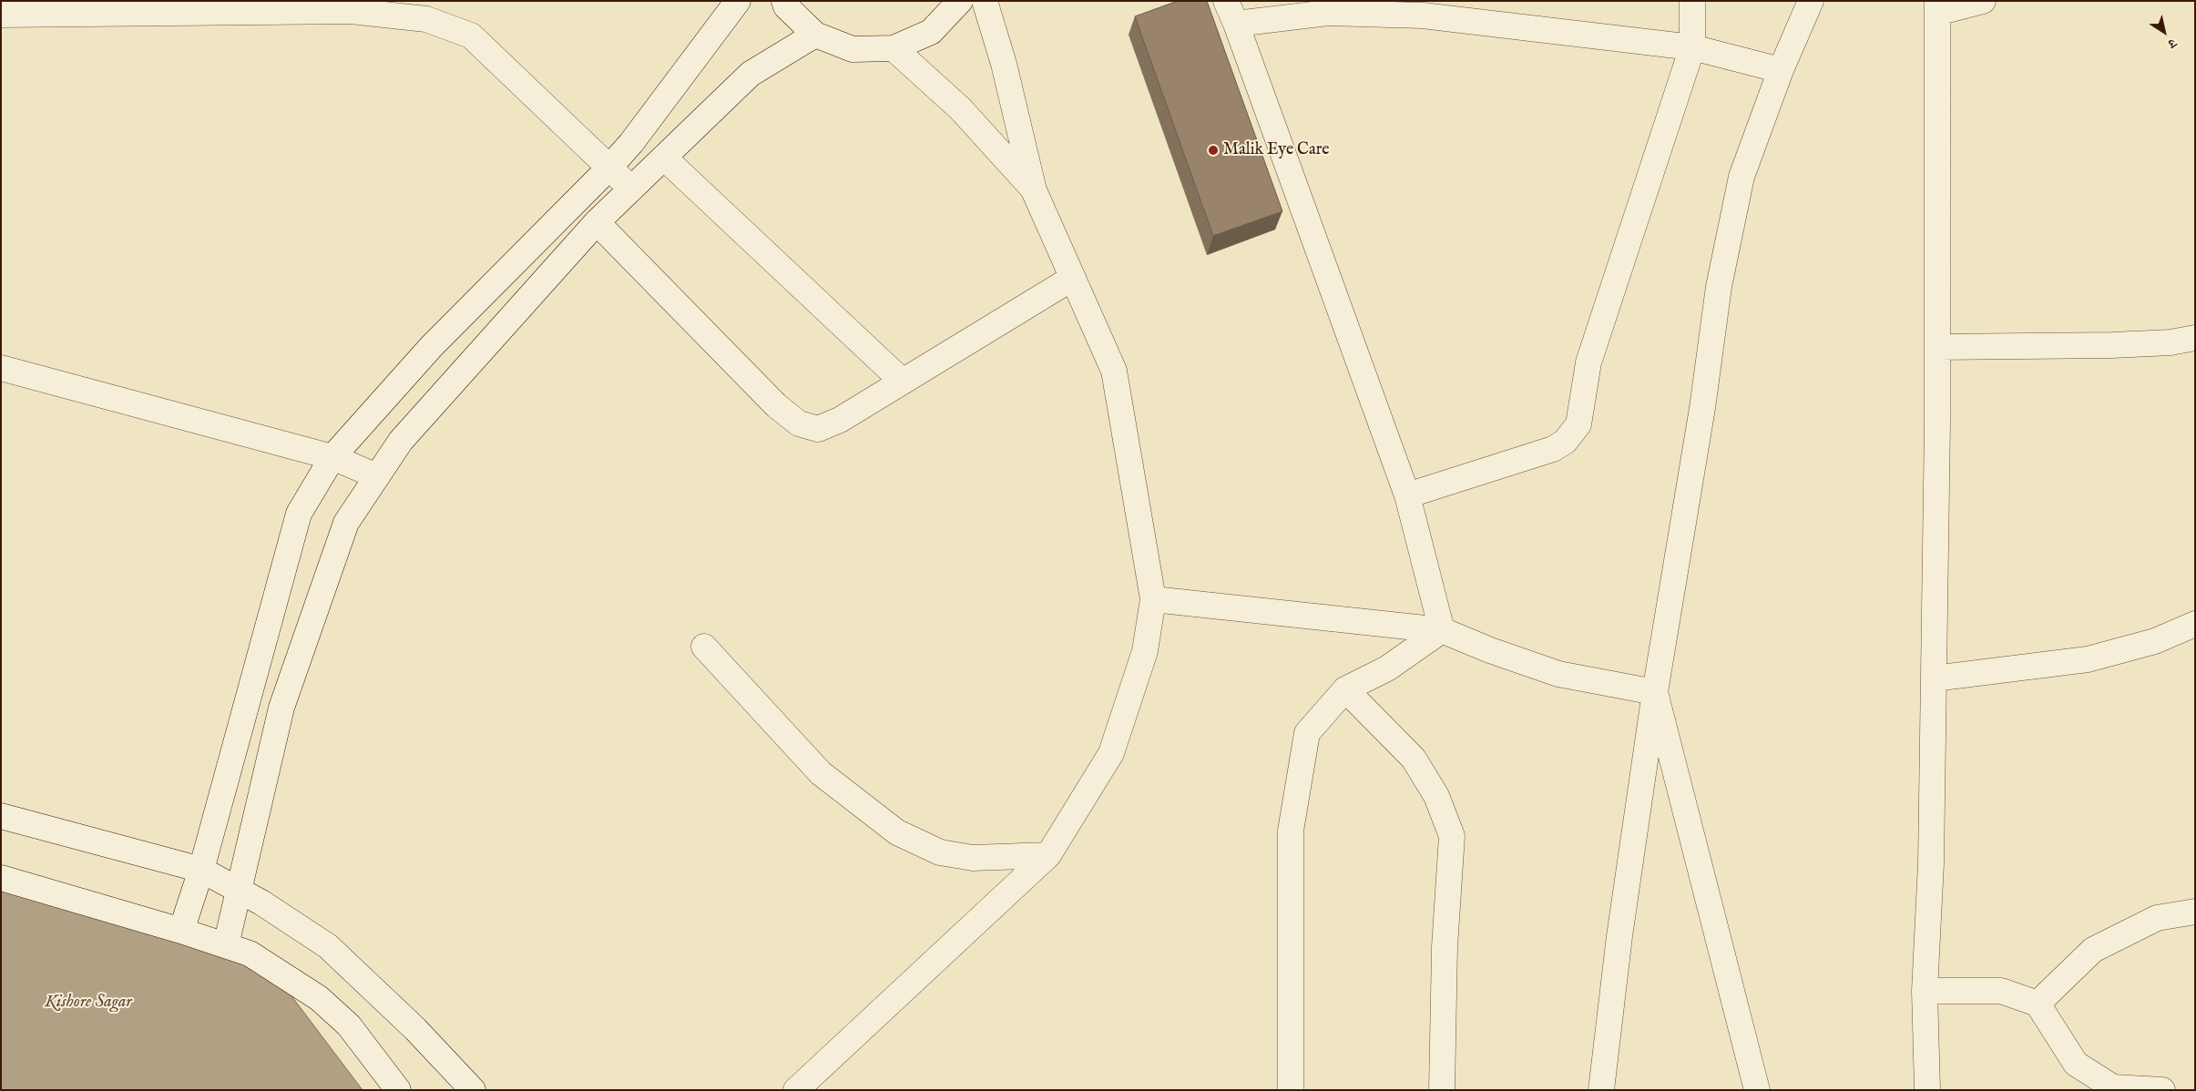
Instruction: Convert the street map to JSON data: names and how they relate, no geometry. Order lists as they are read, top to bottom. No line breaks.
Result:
{"water":["Kishore Sagar"],"places":["Malik Eye Care"],"north":"bottom right"}
